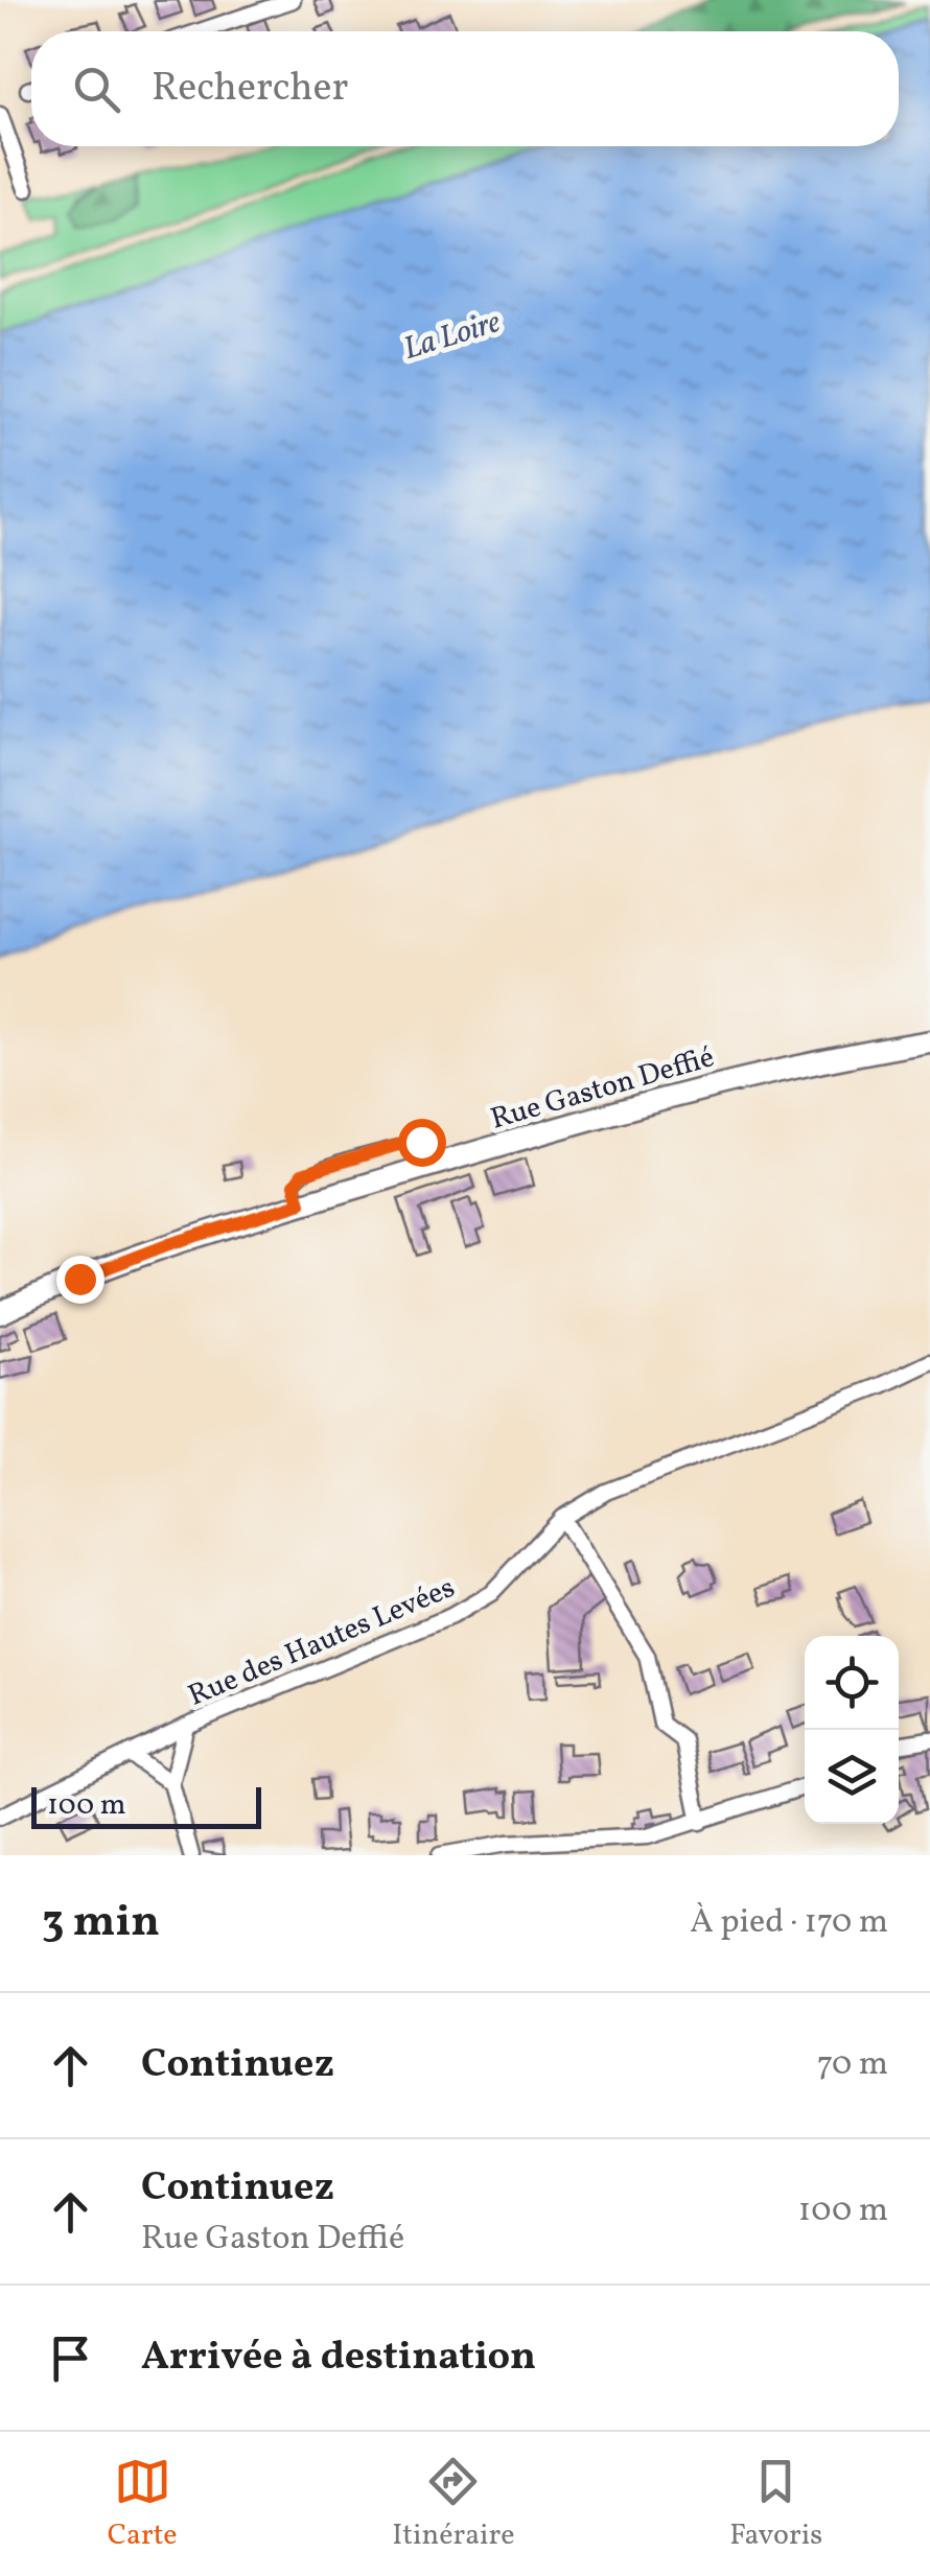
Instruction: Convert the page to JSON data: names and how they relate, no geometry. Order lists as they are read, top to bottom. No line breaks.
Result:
{"streets":{"main road":["Rue Gaston Deffié"],"street":["Rue des Hautes Levées"]},"water":["La Loire"],"scale_bar":"100 m","page":{"search":"Rechercher","scale":"100 m","heading":["3 min","À pied · 170 m"],"list":[["Continuez","70 m"],["Continuez","Rue Gaston Deffié","100 m"],"Arrivée à destination"],"nav":["Carte","Itinéraire","Favoris"]}}
